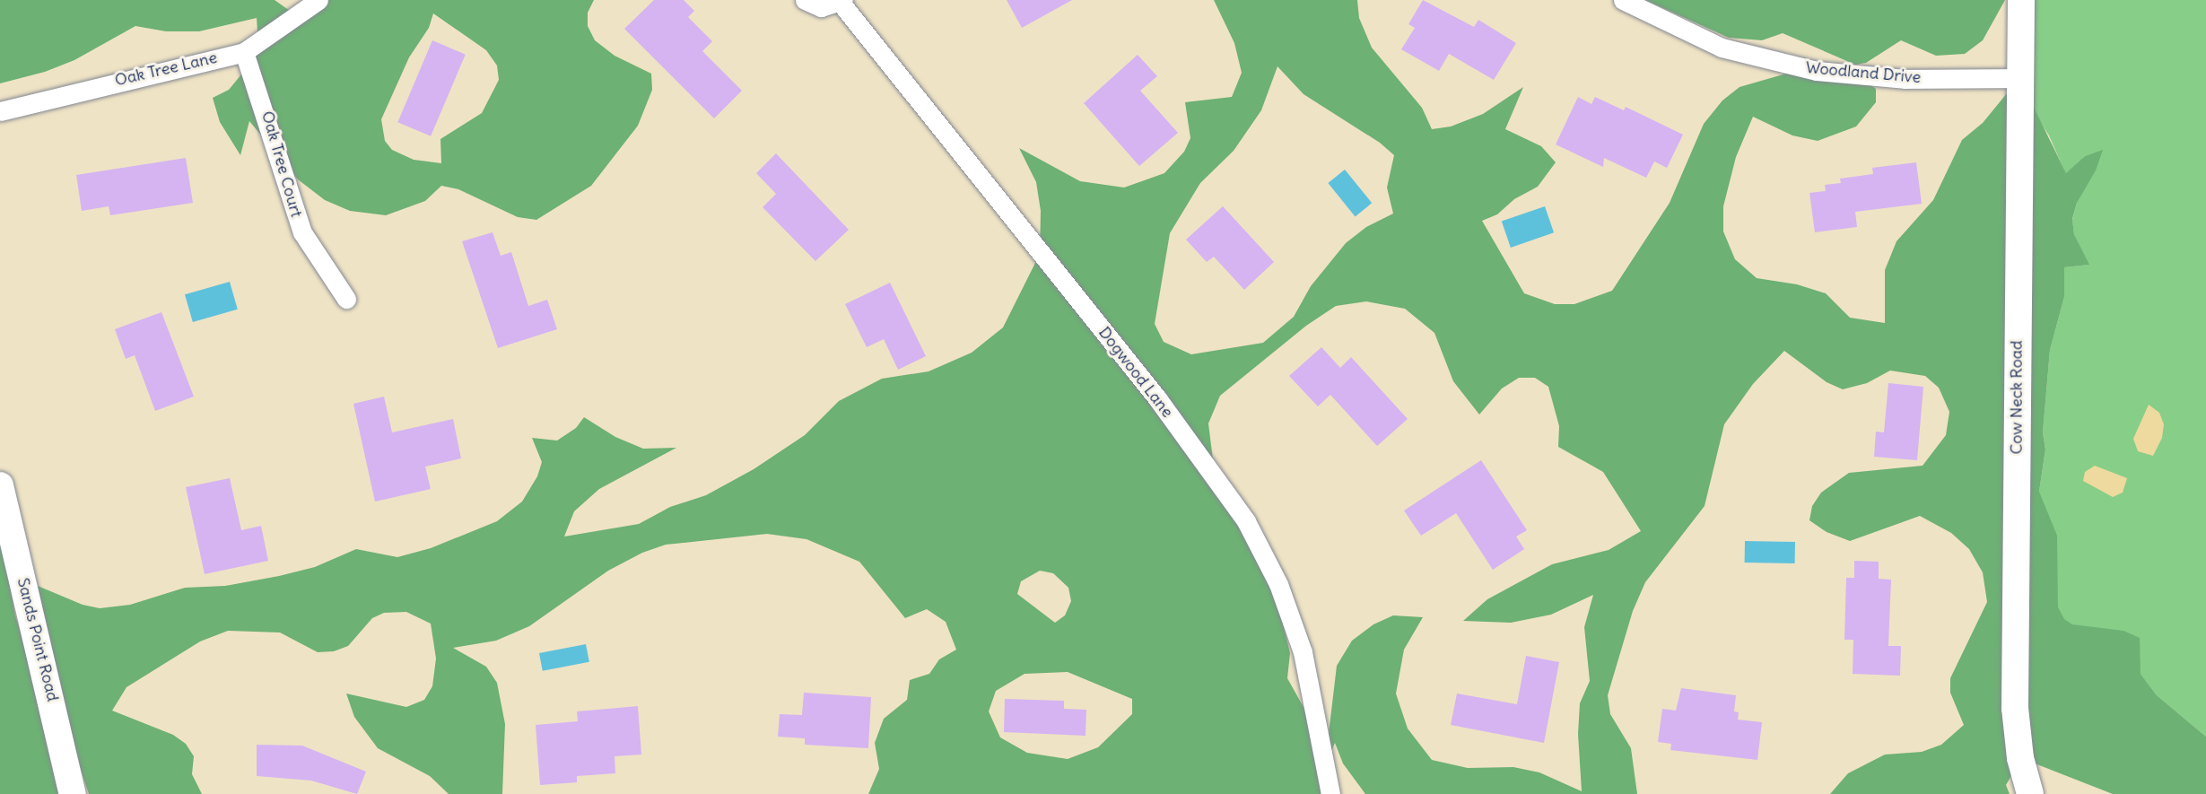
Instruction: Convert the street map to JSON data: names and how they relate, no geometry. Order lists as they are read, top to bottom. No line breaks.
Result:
{"streets":{"main road":["Cow Neck Road","Sands Point Road"],"street":["Oak Tree Lane","Woodland Drive","Oak Tree Court","Dogwood Lane"]},"crossings":[["Oak Tree Lane","Oak Tree Court"],["Woodland Drive","Cow Neck Road"]]}
